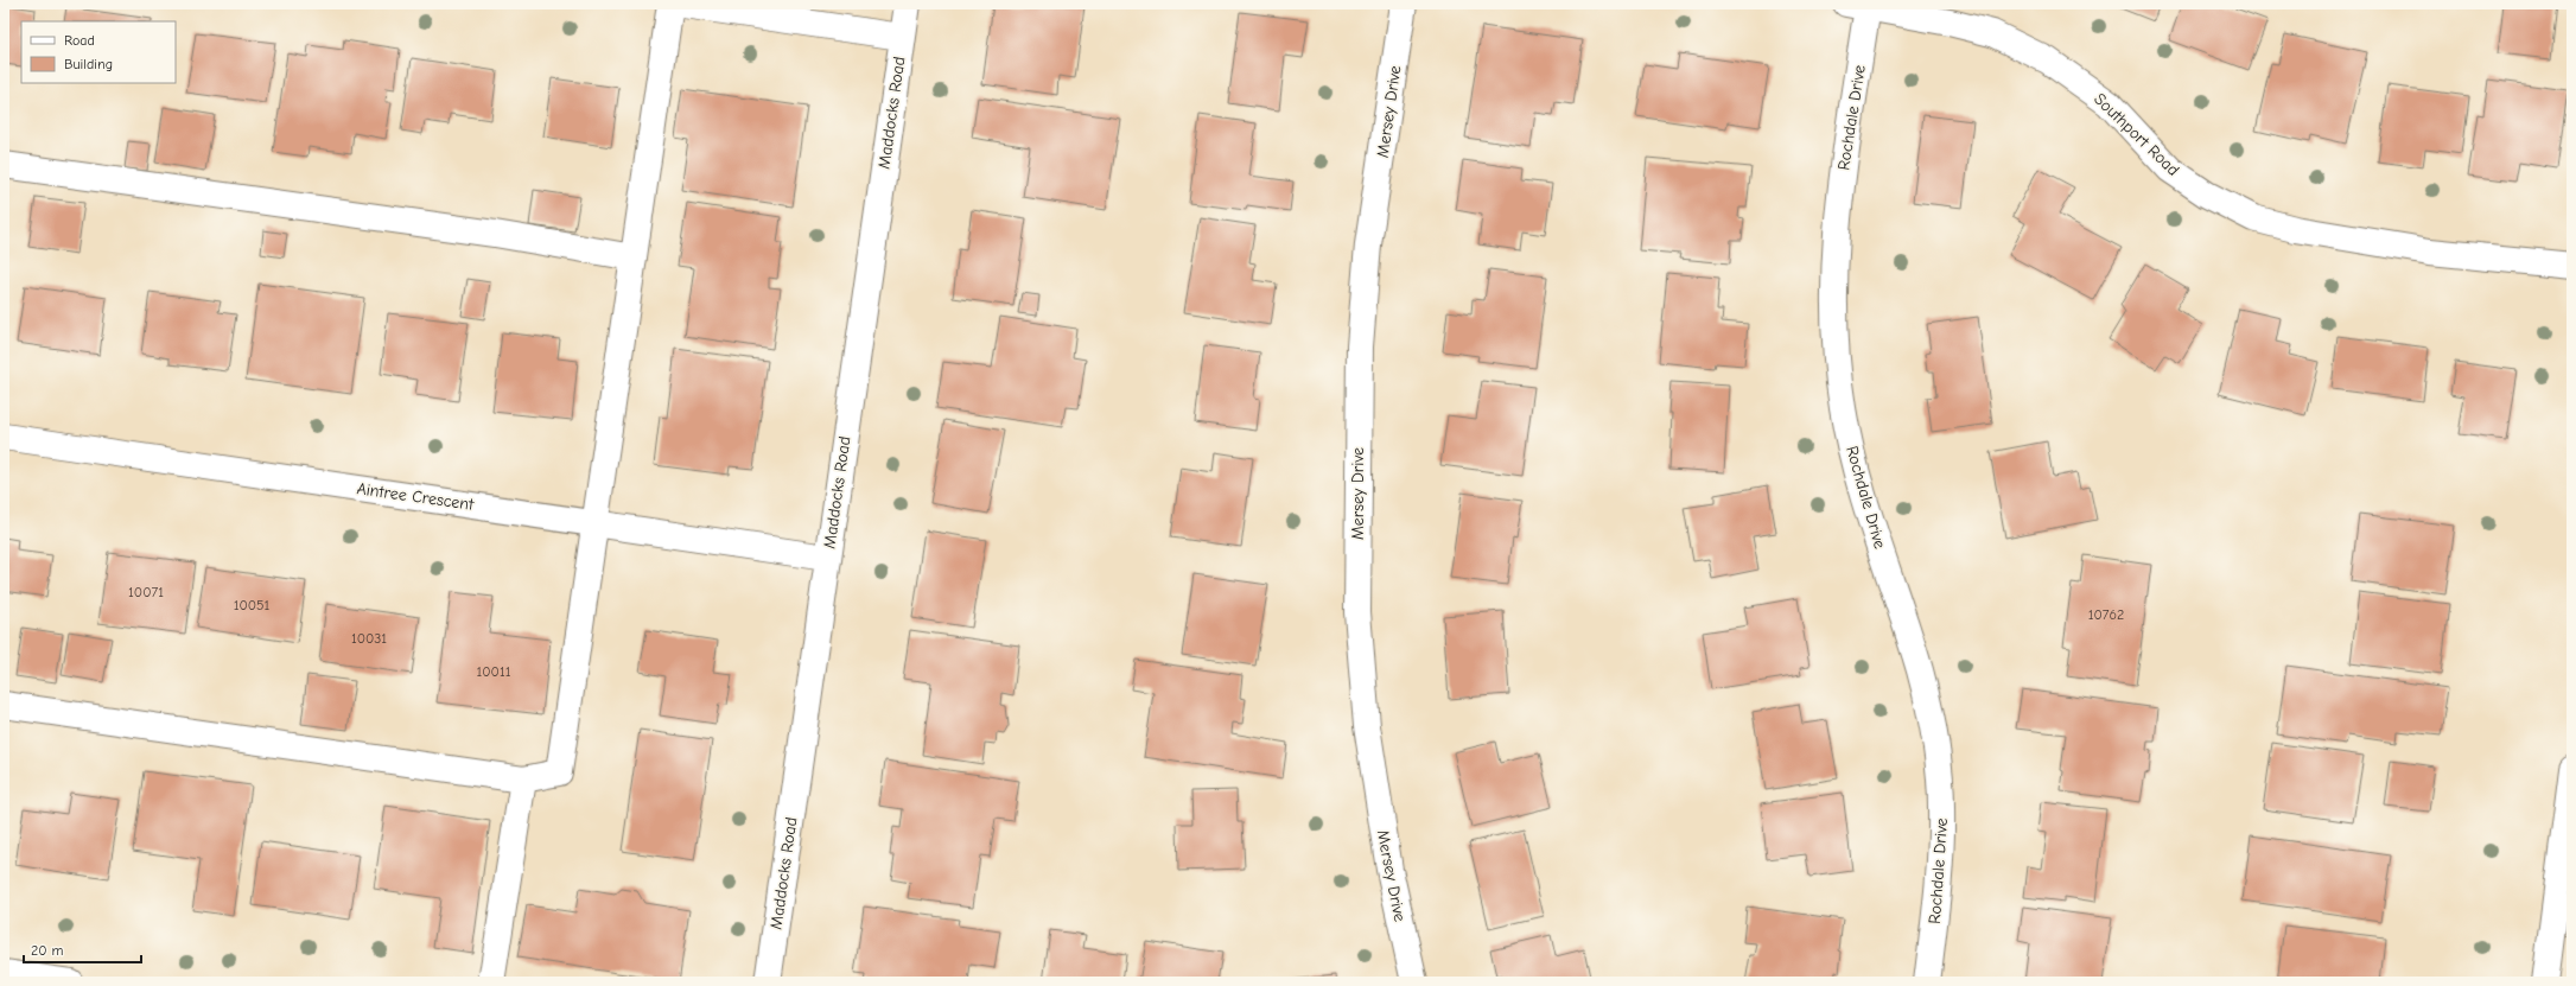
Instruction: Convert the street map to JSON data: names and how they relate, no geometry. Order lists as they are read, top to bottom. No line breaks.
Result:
{"streets":{"street":["Mersey Drive","Maddocks Road","Rochdale Drive","Southport Road","Aintree Crescent"]},"crossings":[["Maddocks Road","Aintree Crescent"],["Rochdale Drive","Southport Road"]],"house_numbers":["10071","10051","10762","10031","10011"],"legend":["Road","Building"],"scale_bar":"20 m"}
